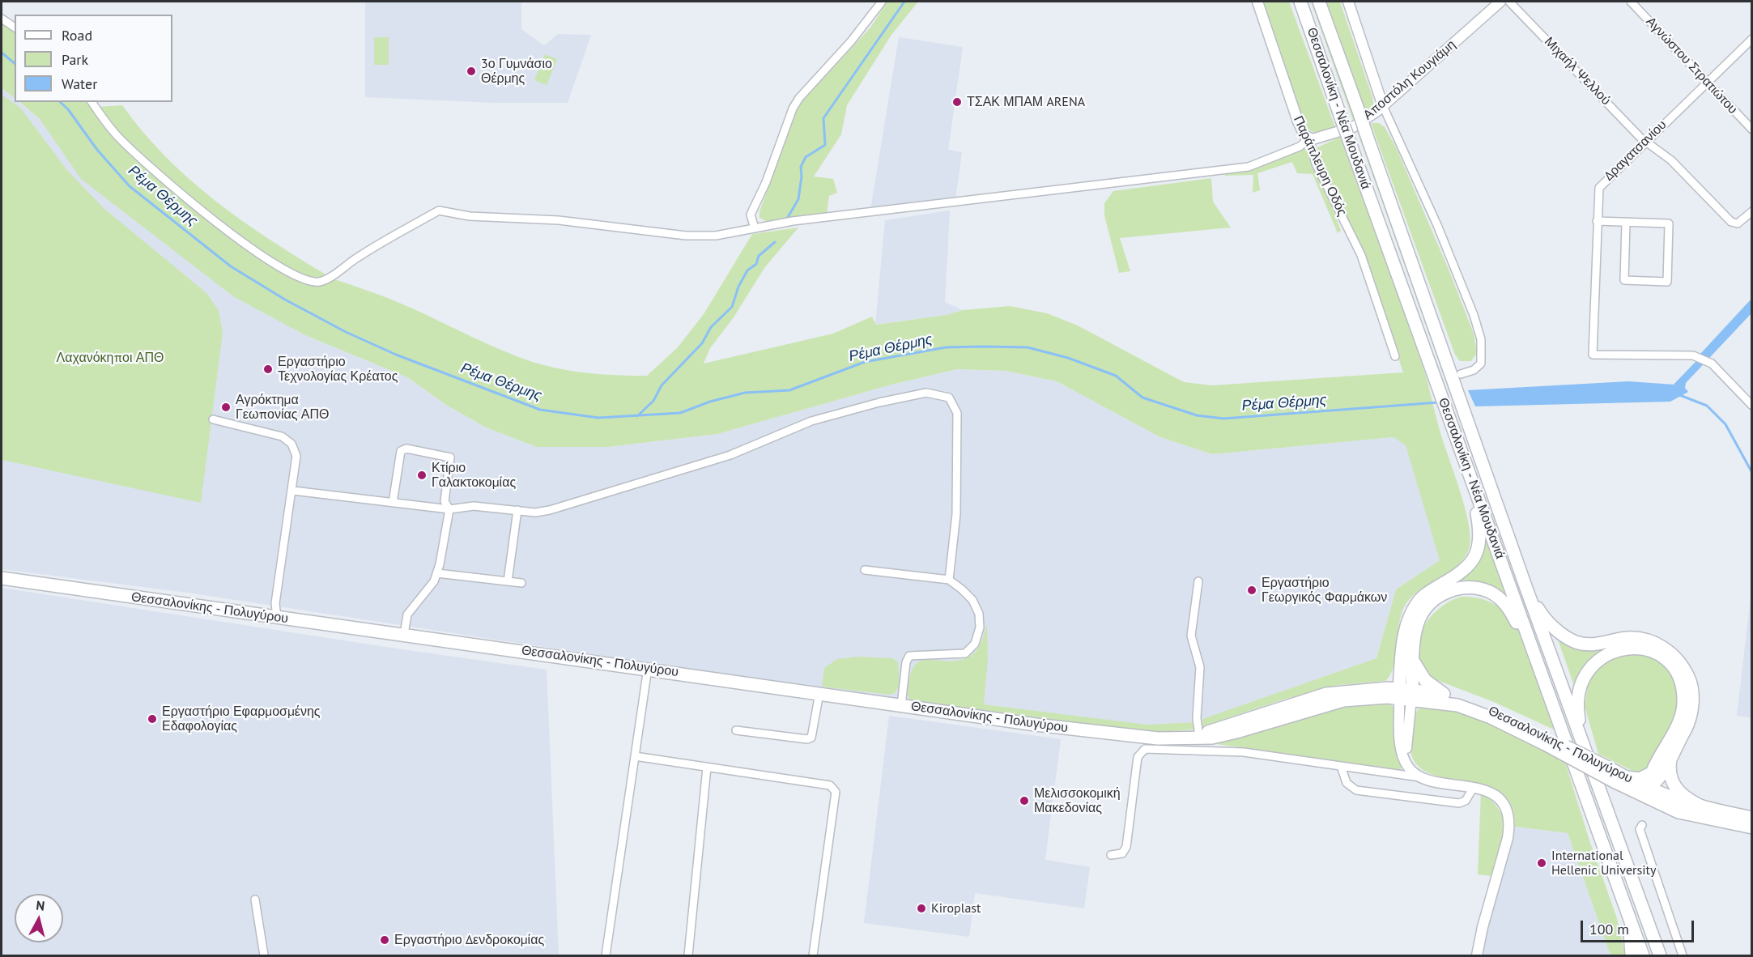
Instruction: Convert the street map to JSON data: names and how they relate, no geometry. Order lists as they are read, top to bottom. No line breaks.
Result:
{"streets":{"main road":["Θεσσαλονίκη - Νέα Μουδανιά","Θεσσαλονίκης - Πολυγύρου"],"street":["Αγνώστου Στρατιώτου","Μιχαήλ Ψελλού","Αποστόλη Κουγιάμη","Δραγατσανίου","Παράπλευρη Οδός"]},"crossings":[["Αγνώστου Στρατιώτου","Δραγατσανίου"],["Μιχαήλ Ψελλού","Δραγατσανίου"],["Αποστόλη Κουγιάμη","Παράπλευρη Οδός"]],"water":["Ρέμα Θέρμης"],"parks":["Λαχανόκηποι ΑΠΘ"],"places":["3ο Γυμνάσιο Θέρμης","ΤΣΑΚ ΜΠΑΜ ARENA","Εργαστήριο Τεχνολογίας Κρέατος","Αγρόκτημα Γεωπονίας ΑΠΘ","Κτίριο Γαλακτοκομίας","Εργαστήριο Γεωργικός Φαρμάκων","Εργαστήριο Εφαρμοσμένης Εδαφολογίας","Μελισσοκομική Μακεδονίας","International Hellenic University","Kiroplast","Εργαστήριο Δενδροκομίας"],"legend":["Road","Park","Water"],"scale_bar":"100 m","north":"top"}
